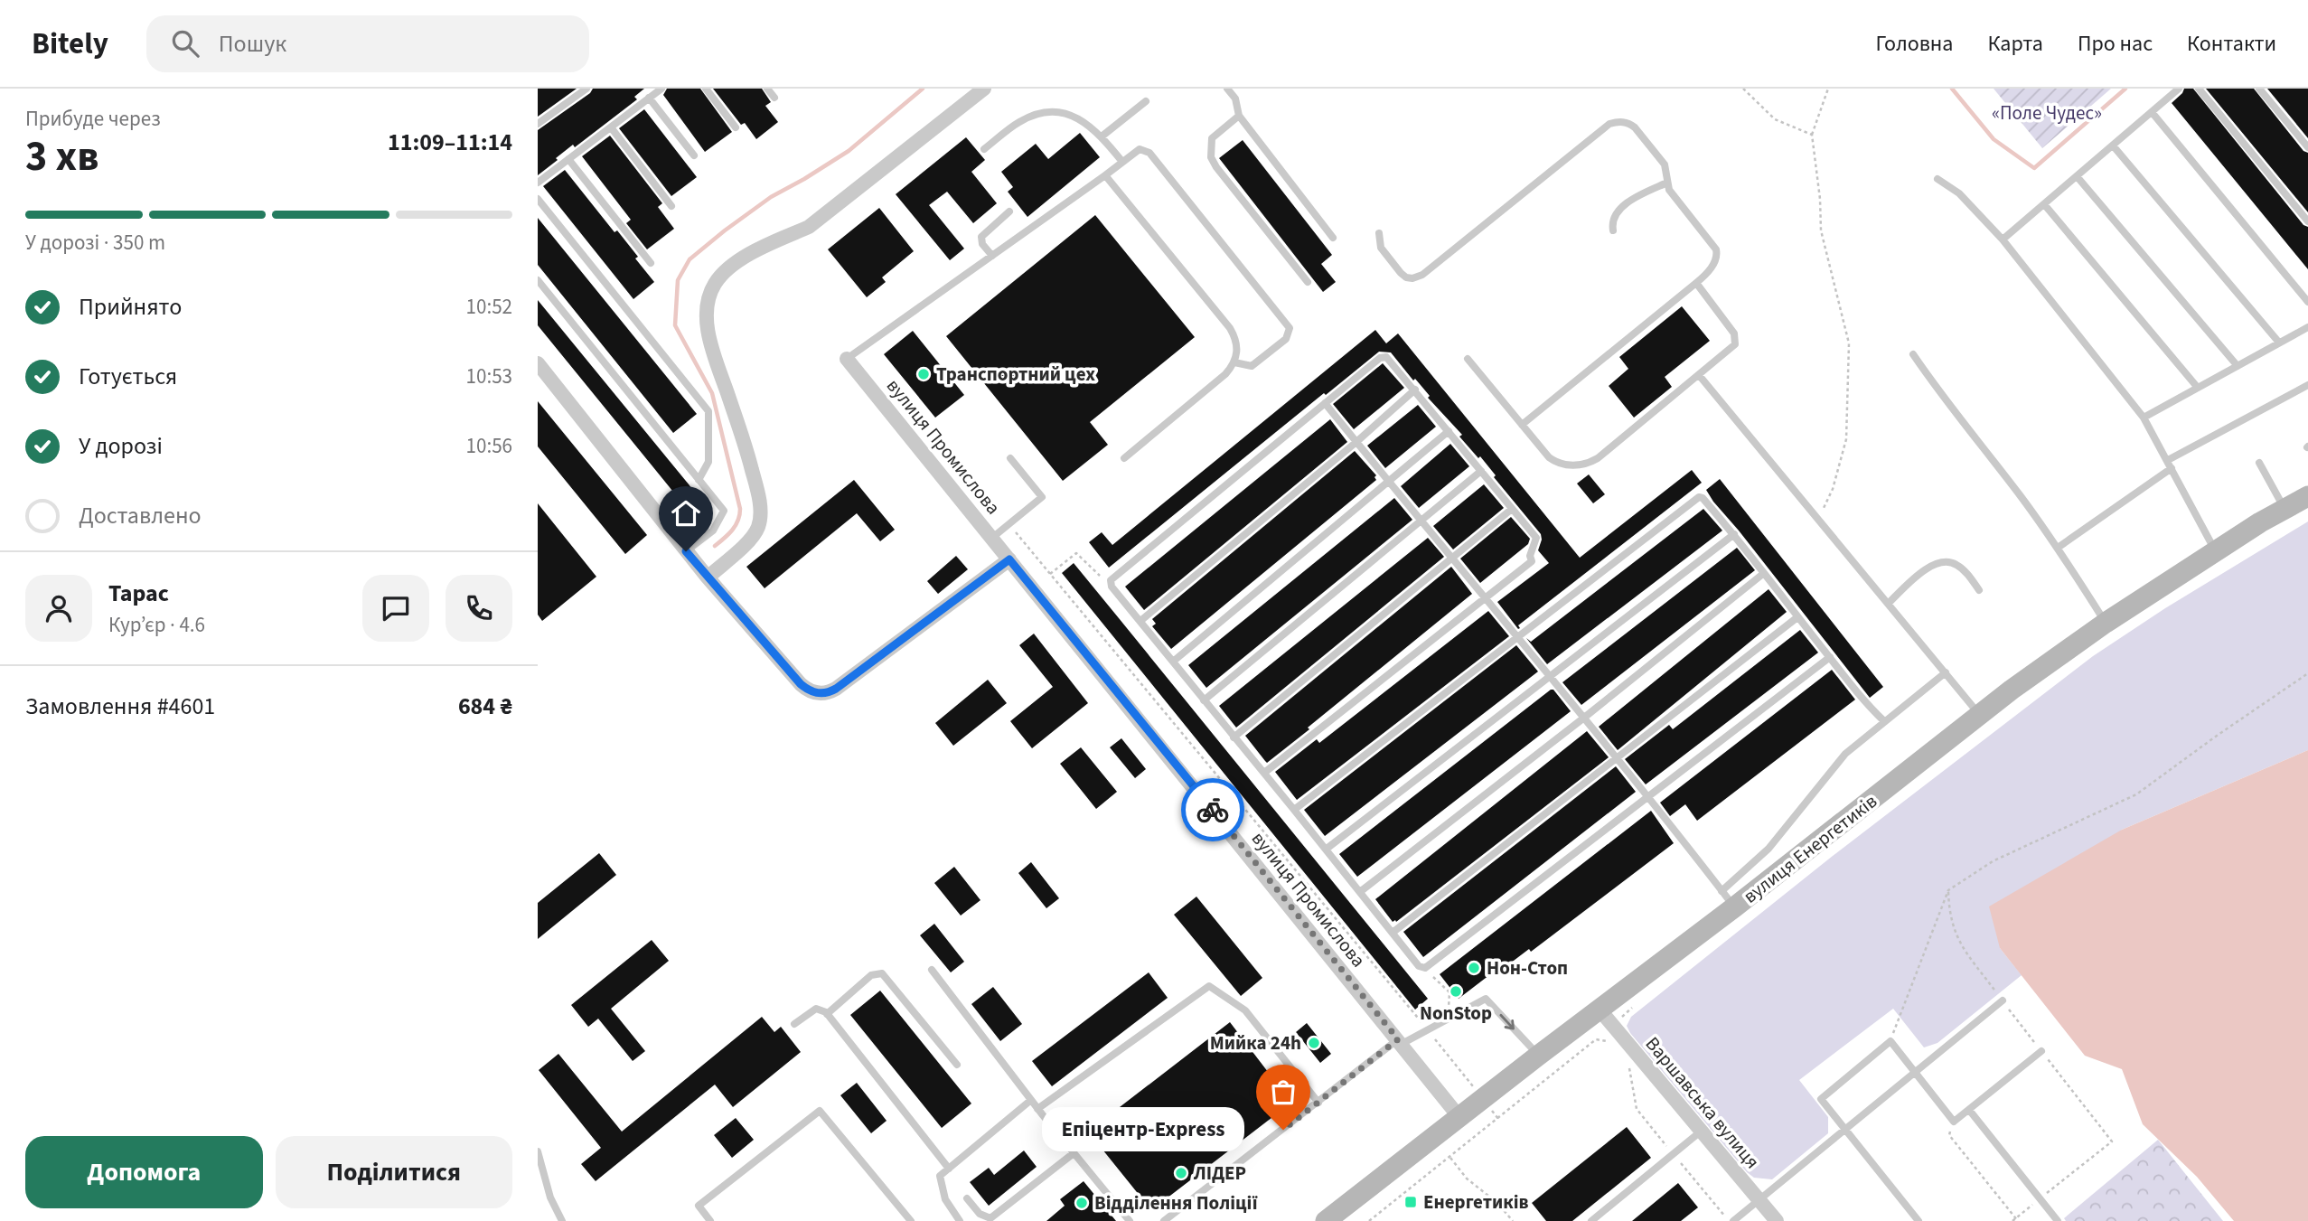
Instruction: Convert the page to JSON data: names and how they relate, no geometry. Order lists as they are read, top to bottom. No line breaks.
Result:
{"streets":{"main road":["вулиця Енергетиків"],"street":["вулиця Промислова","Варшавська вулиця"]},"crossings":[["вулиця Промислова","вулиця Енергетиків"],["вулиця Енергетиків","Варшавська вулиця"]],"parks":["«Поле Чудес»"],"places":{"other":["Транспортний цех","Нон-Стоп","NonStop","Мийка 24һ","Епіцентр-Express","ЛІДЕР","Відділення Поліції"],"transit":["Енергетиків"]},"page":{"header":"Bitely","search":"Пошук","nav":["Головна","Карта","Про нас","Контакти"],"heading":["3 хв","Прибуде через","11:09–11:14"],"panel":["Тарас","Кур’єр · 4.6","Замовлення #4601","684 ₴"],"bar":"У дорозі · 350 m","list":[["Прийнято","10:52"],["Готується","10:53"],["У дорозі","10:56"],"Доставлено"],"bubble":"Епіцентр-Express","buttons":["Допомога","Поділитися"]}}
